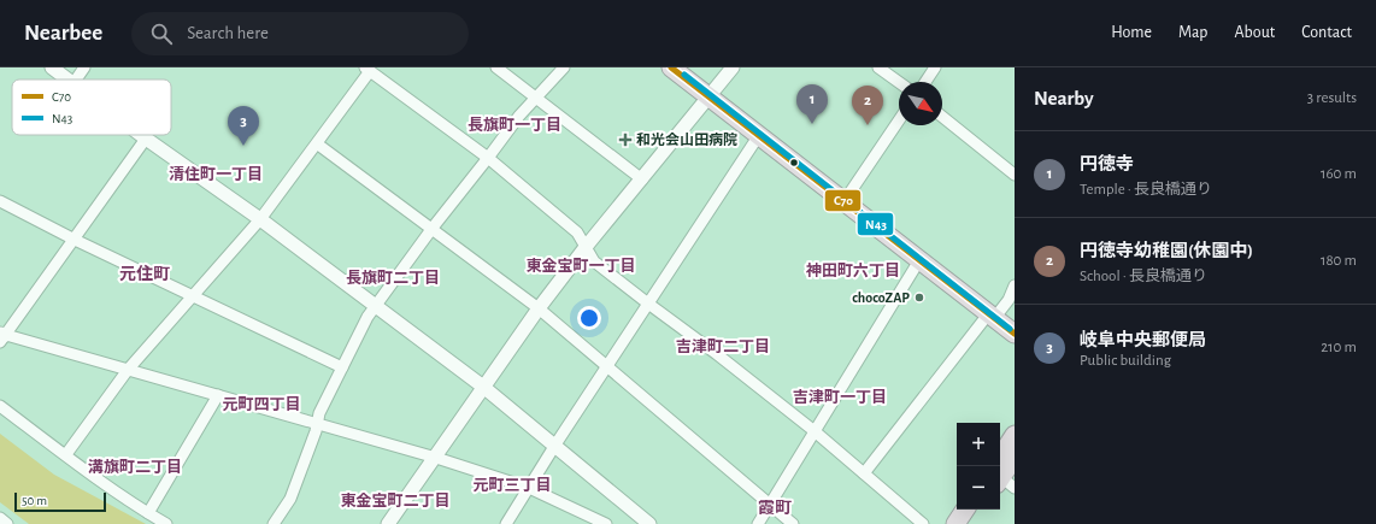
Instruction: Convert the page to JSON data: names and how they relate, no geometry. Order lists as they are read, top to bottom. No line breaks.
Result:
{"districts":["長旗町一丁目","清住町一丁目","東金宝町一丁目","神田町六丁目","元住町","長旗町二丁目","吉津町二丁目","吉津町一丁目","元町四丁目","溝旗町二丁目","元町三丁目","東金宝町二丁目","霞町"],"places":{"health":["和光会山田病院"],"other":["chocoZAP"]},"lines":["transit line C70","transit line N43"],"legend":["C70","N43"],"scale_bar":"50 m","north":"bottom right","page":{"header":"Nearbee","search":"Search here","nav":["Home","Map","About","Contact"],"heading":["Nearby","3 results"],"pins":["1","2","3"],"list":[{"mark":"1","name":"円徳寺","note":"Temple · 長良橋通り","value":"160 m"},{"mark":"2","name":"円徳寺幼稚園(休園中)","note":"School · 長良橋通り","value":"180 m"},{"mark":"3","name":"岐阜中央郵便局","note":"Public building","value":"210 m"}],"map_buttons":["+","−"],"scale":"50 m"}}
